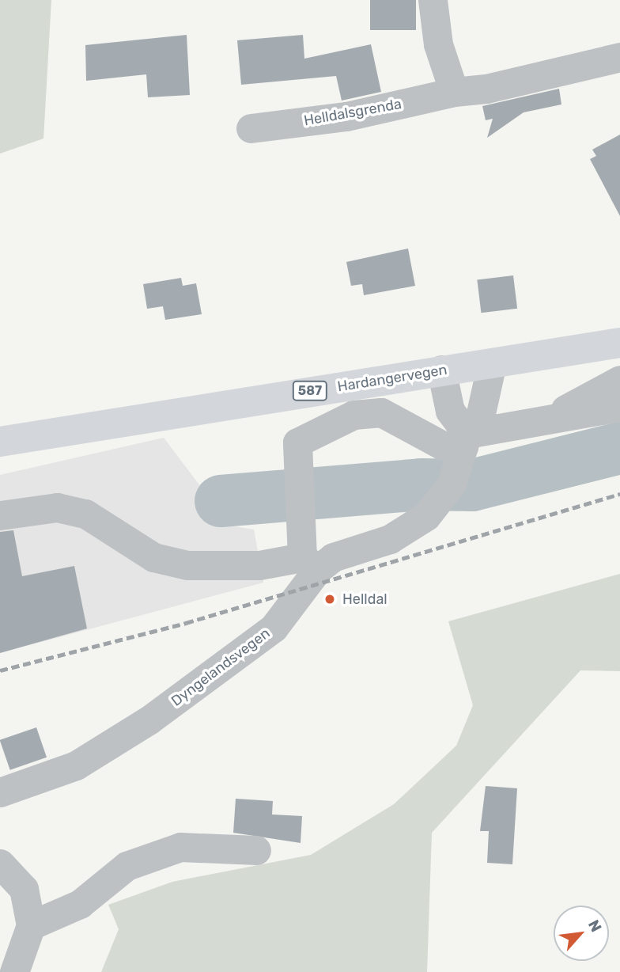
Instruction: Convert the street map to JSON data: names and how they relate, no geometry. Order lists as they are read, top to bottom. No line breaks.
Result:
{"streets":{"main road":["Hardangervegen","587"],"street":["Helldalsgrenda","Dyngelandsvegen"]},"crossings":[["Hardangervegen","Dyngelandsvegen"]],"places":["Helldal"],"north":"top right"}
